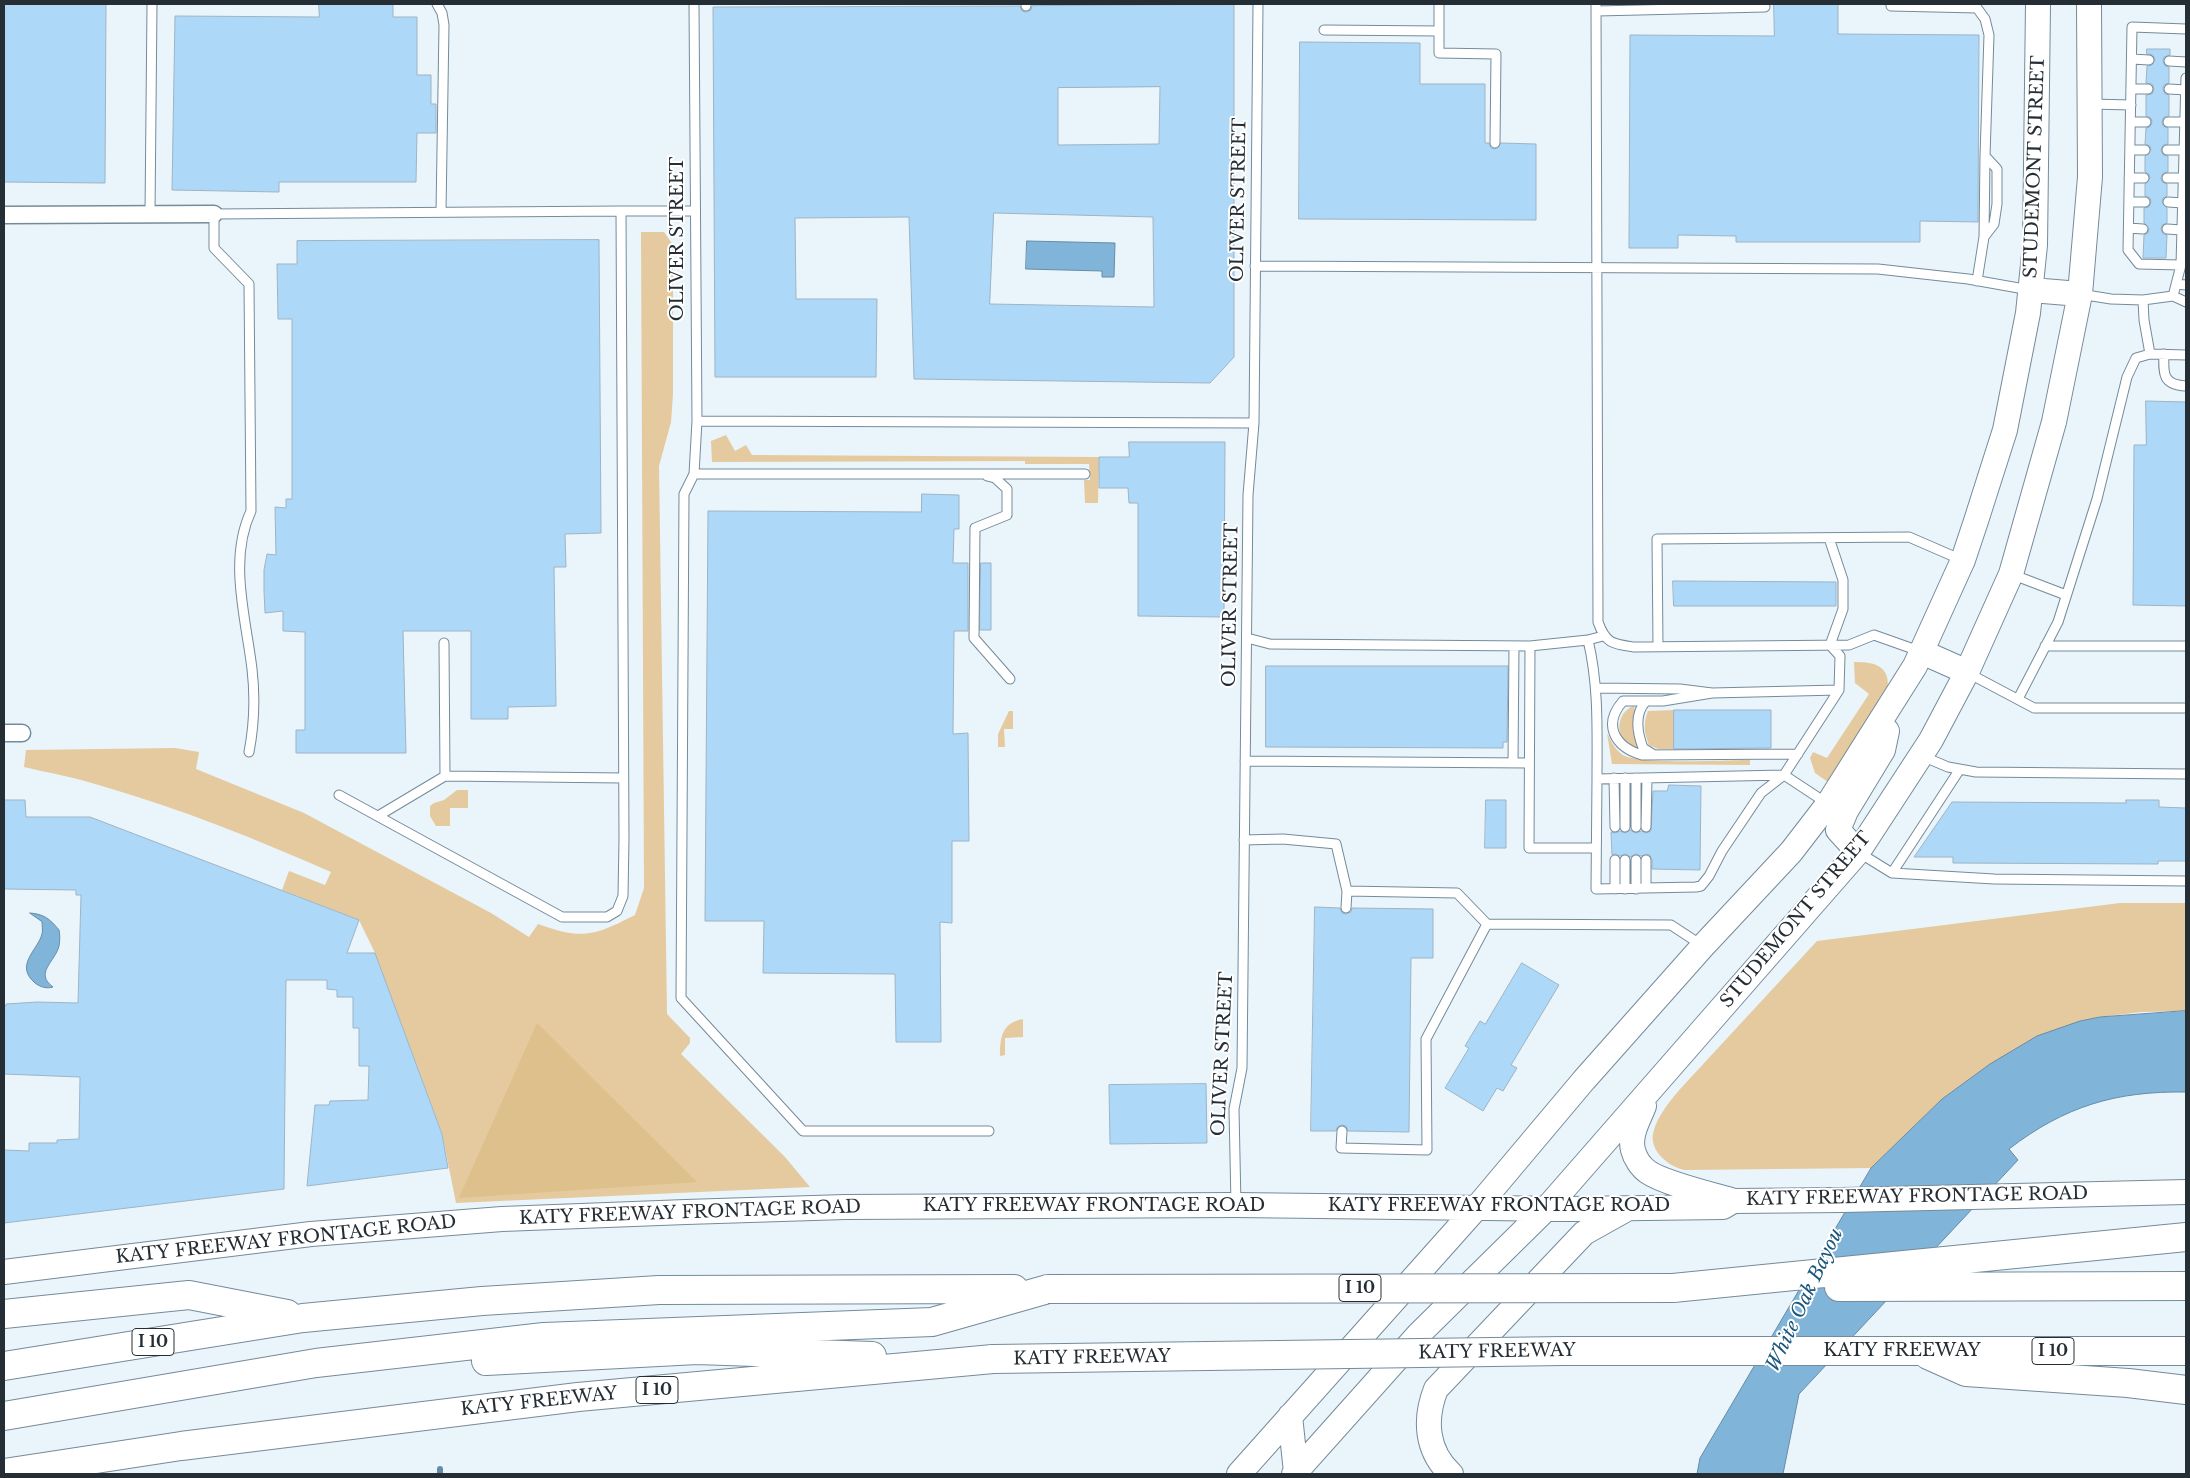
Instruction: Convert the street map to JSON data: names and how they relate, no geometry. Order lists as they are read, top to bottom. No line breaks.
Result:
{"streets":{"highway":["I 10","KATY FREEWAY"],"main road":["STUDEMONT STREET","KATY FREEWAY FRONTAGE ROAD"],"lane":["OLIVER STREET"]},"crossings":[["STUDEMONT STREET","KATY FREEWAY FRONTAGE ROAD"],["OLIVER STREET","KATY FREEWAY FRONTAGE ROAD"]],"water":["White Oak Bayou"]}
